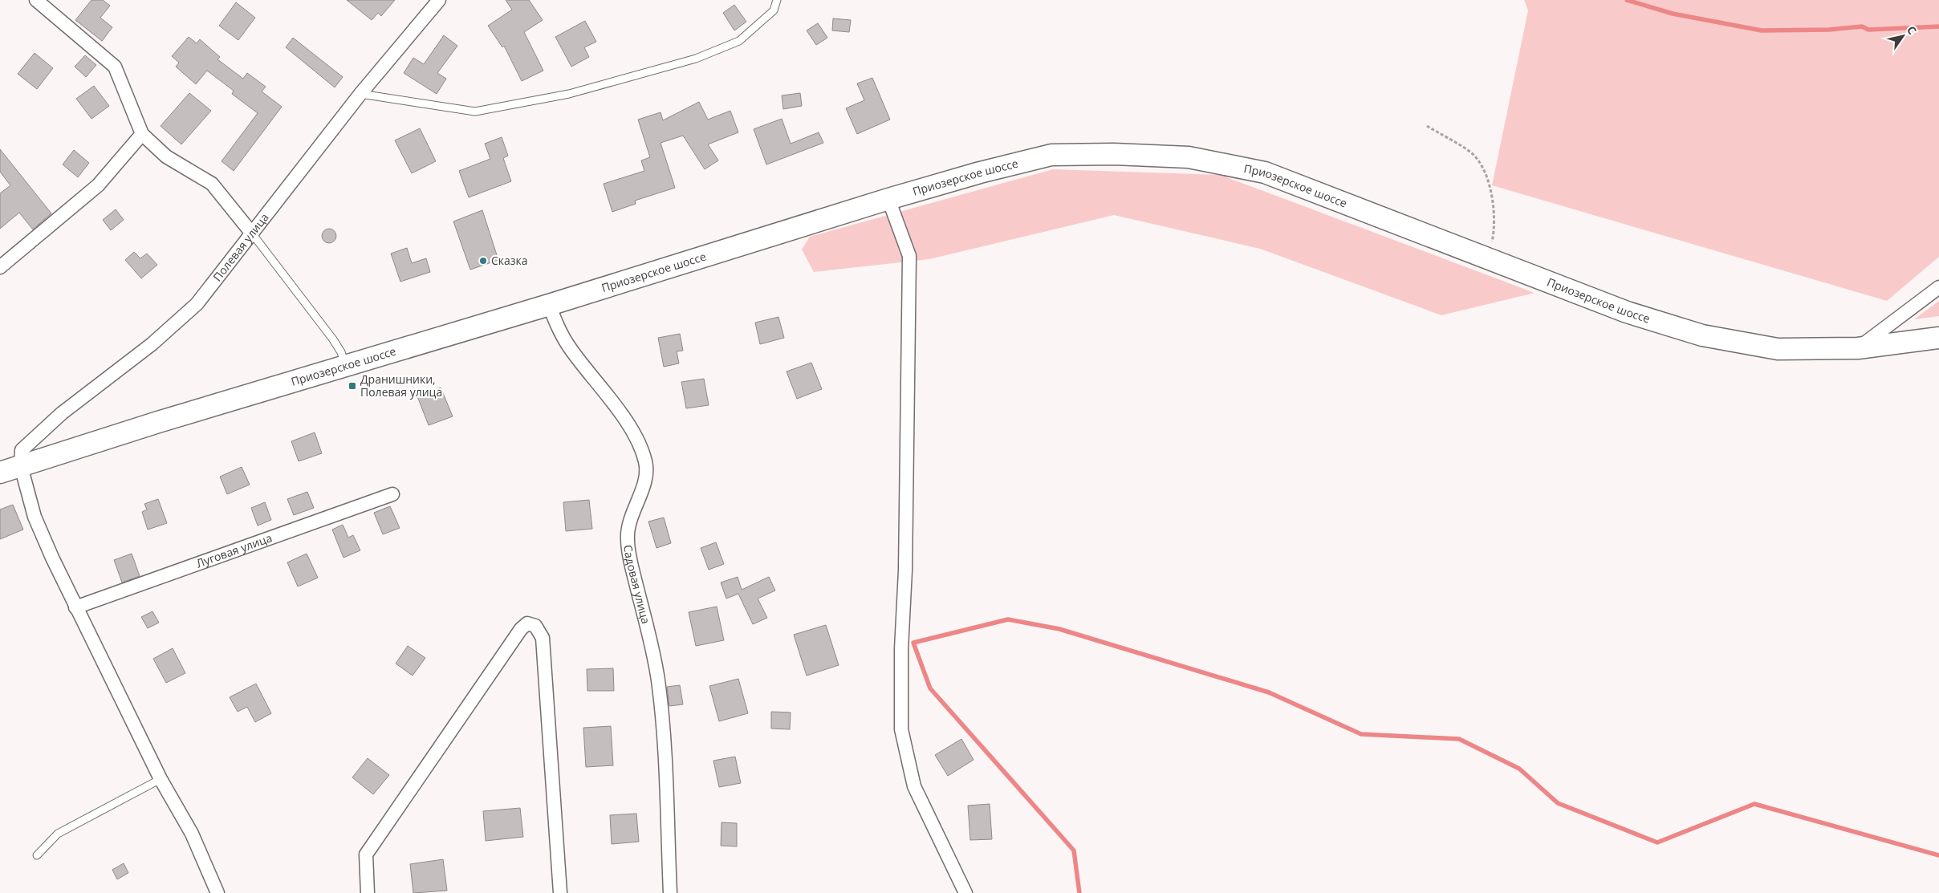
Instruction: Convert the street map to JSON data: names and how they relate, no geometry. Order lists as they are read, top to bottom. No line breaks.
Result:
{"streets":{"main road":["Приозерское шоссе"],"street":["Полевая улица","Луговая улица","Садовая улица"]},"crossings":[["Приозерское шоссе","Полевая улица"],["Приозерское шоссе","Садовая улица"]],"places":{"other":["Сказка"],"transit":["Дранишники, Полевая улица"]},"north":"top right"}
